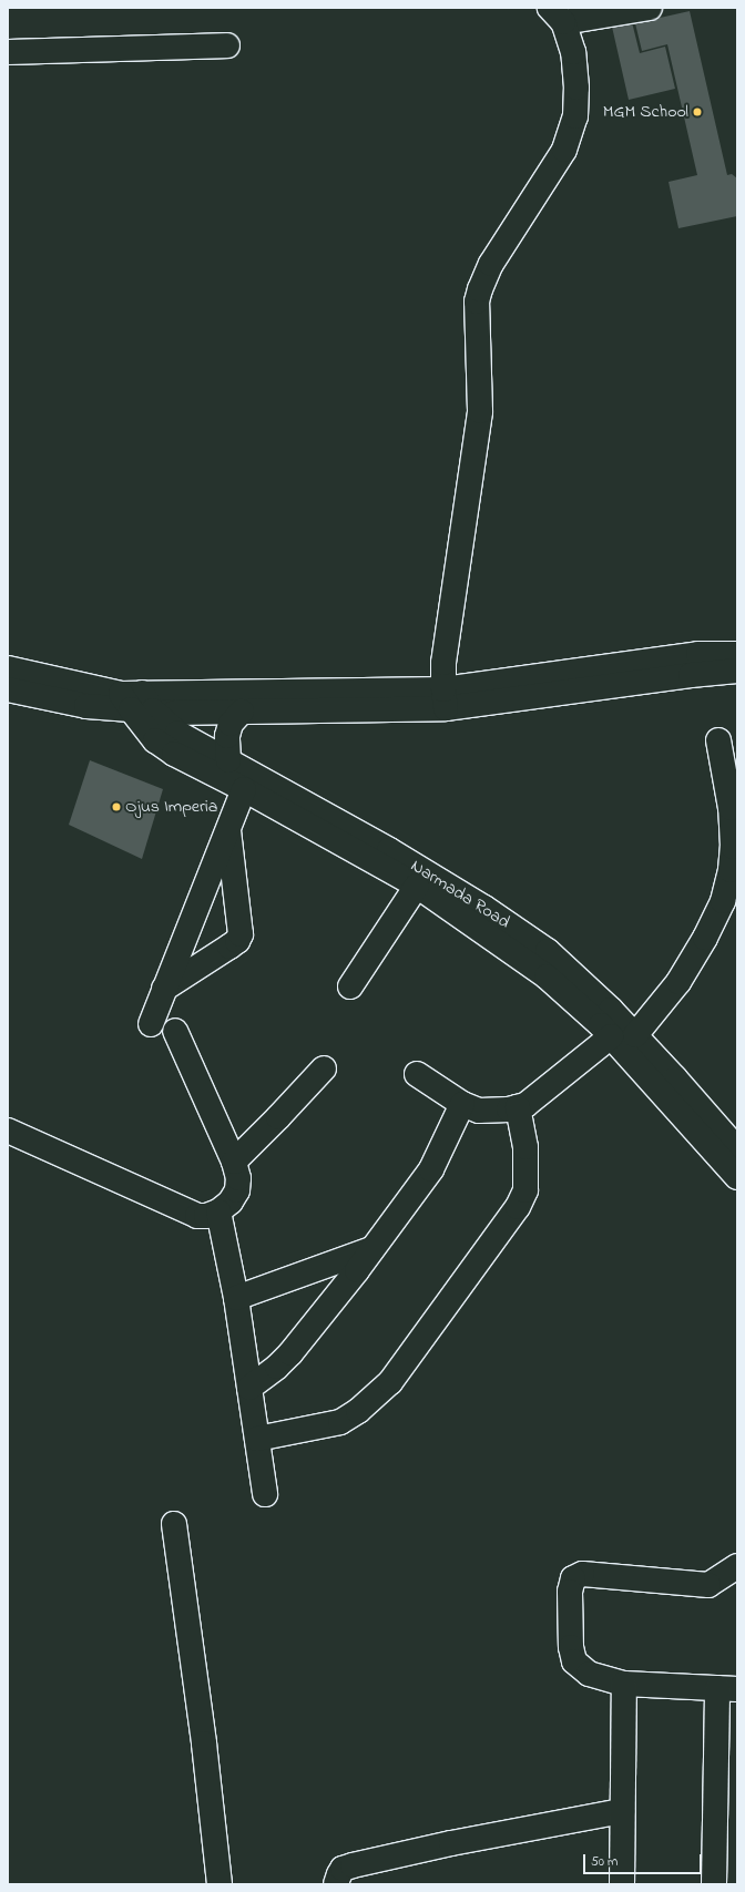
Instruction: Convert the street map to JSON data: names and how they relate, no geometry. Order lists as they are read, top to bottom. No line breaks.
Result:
{"streets":{"street":["Narmada Road"]},"places":["MGM School","Ojus Imperia"],"scale_bar":"50 m"}
